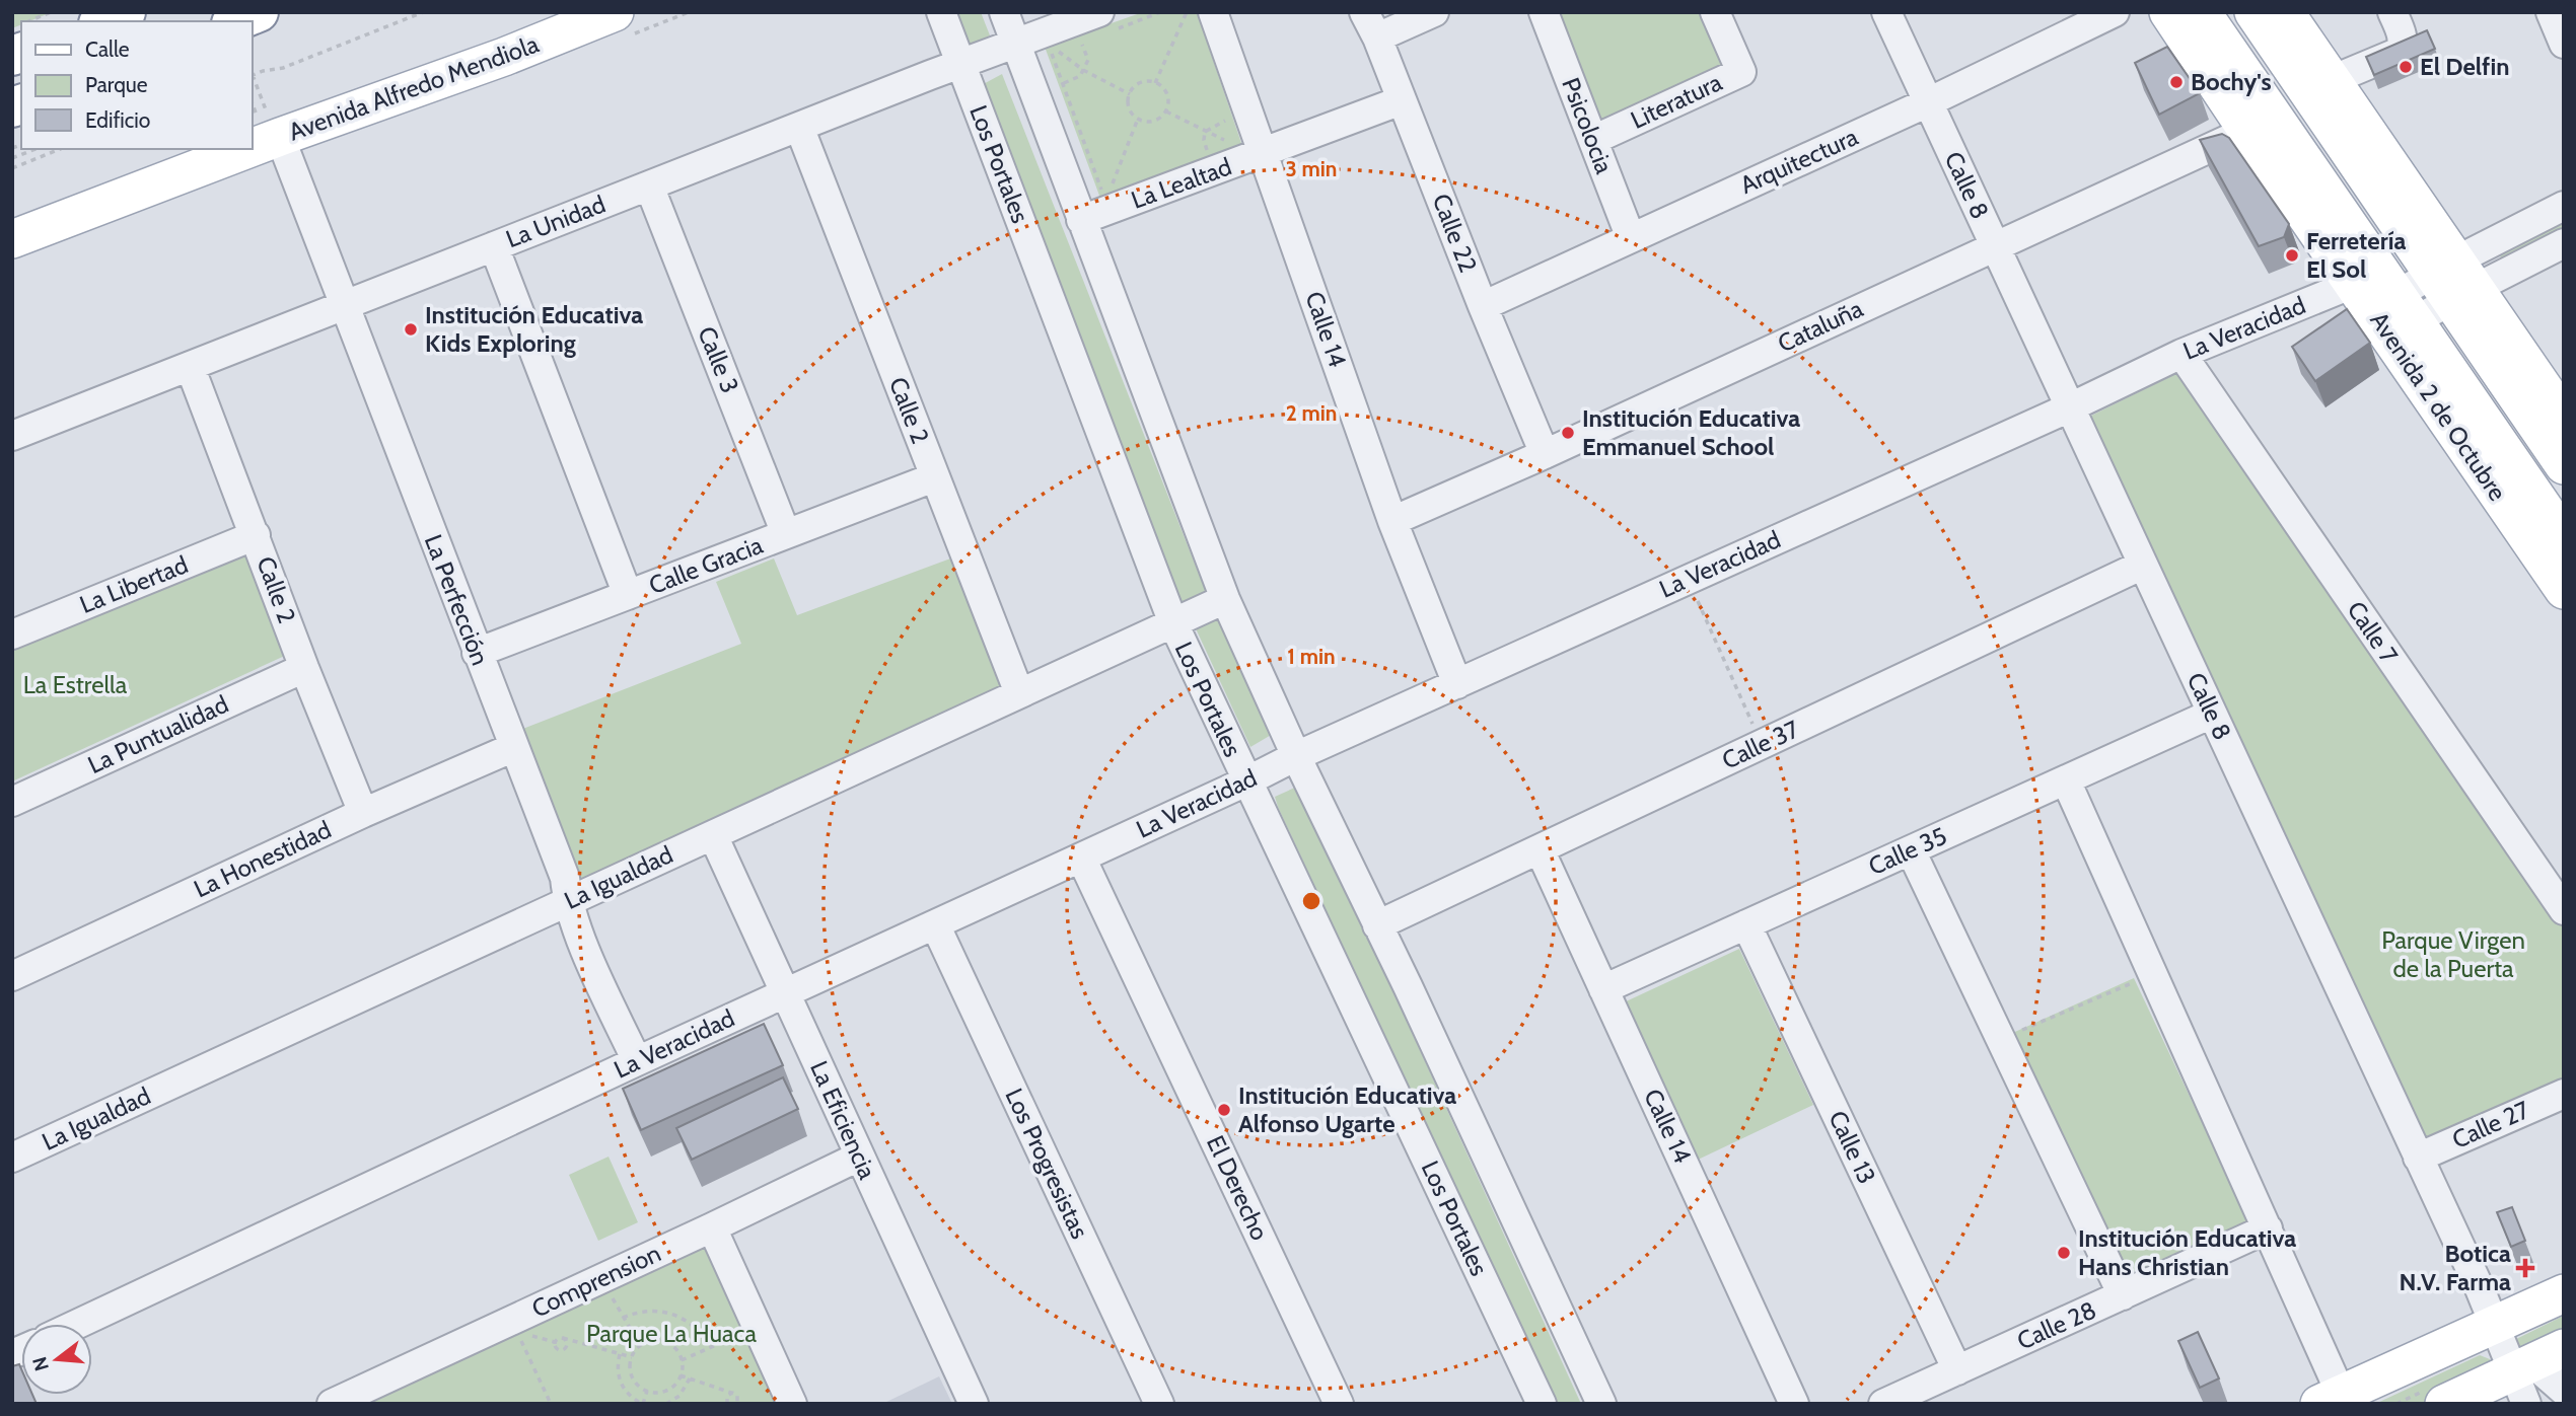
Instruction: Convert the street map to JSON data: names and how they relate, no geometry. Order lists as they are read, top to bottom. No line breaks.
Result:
{"streets":{"main road":["Avenida Alfredo Mendiola","Avenida 2 de Octubre"],"street":["Literatura","Psicolocia","Arquitectura","Los Portales","La Lealtad","Calle 8","La Unidad","Calle 22","Cataluña","La Veracidad","Calle 14","Calle 3","Calle 2","Calle Gracia","La Libertad","La Perfección","Calle 7","La Puntualidad","Calle 37","Calle 35","La Honestidad","La Igualdad","La Eficiencia","Calle 27","Calle 13","Los Progresistas","El Derecho","Comprension","Calle 28"]},"crossings":[["Avenida Alfredo Mendiola","La Perfección"],["Literatura","Psicolocia"],["Psicolocia","Arquitectura"],["Arquitectura","Calle 8"],["Arquitectura","Calle 22"],["Los Portales","La Unidad"],["Los Portales","La Veracidad"],["Los Portales","La Igualdad"],["La Lealtad","Calle 22"],["La Lealtad","Calle 14"],["Calle 8","Cataluña"],["Calle 8","La Veracidad"],["Calle 8","Calle 37"],["Calle 8","Calle 35"],["Calle 8","Calle 27"],["La Unidad","Calle 3"],["La Unidad","Calle 2"],["La Unidad","La Perfección"],["Calle 22","Cataluña"],["Cataluña","Calle 14"],["Cataluña","Avenida 2 de Octubre"],["La Veracidad","Calle 14"],["La Veracidad","Avenida 2 de Octubre"],["La Veracidad","La Perfección"],["La Veracidad","Calle 7"],["La Veracidad","La Eficiencia"],["La Veracidad","Los Progresistas"],["La Veracidad","El Derecho"],["Calle 14","Calle 37"],["Calle 14","Calle 35"],["Calle 3","Calle Gracia"],["Calle 2","Calle Gracia"],["Calle 2","La Libertad"],["Calle 2","La Puntualidad"],["Calle 2","La Honestidad"],["Calle 2","La Igualdad"],["Calle Gracia","La Perfección"],["La Perfección","La Honestidad"],["La Perfección","La Igualdad"],["Calle 35","Calle 13"],["La Igualdad","La Eficiencia"],["La Eficiencia","Comprension"],["Calle 13","Calle 28"]],"parks":["La Estrella","Parque Virgen de la Puerta","Parque La Huaca"],"places":{"other":["El Delfin","Bochy's","Ferretería El Sol","Institución Educativa Kids Exploring","Institución Educativa Emmanuel School","Institución Educativa Alfonso Ugarte","Institución Educativa Hans Christian"],"health":["Botica N.V. Farma"]},"legend":["Calle","Parque","Edificio"],"north":"left","rings":["3 min","2 min","1 min"]}
